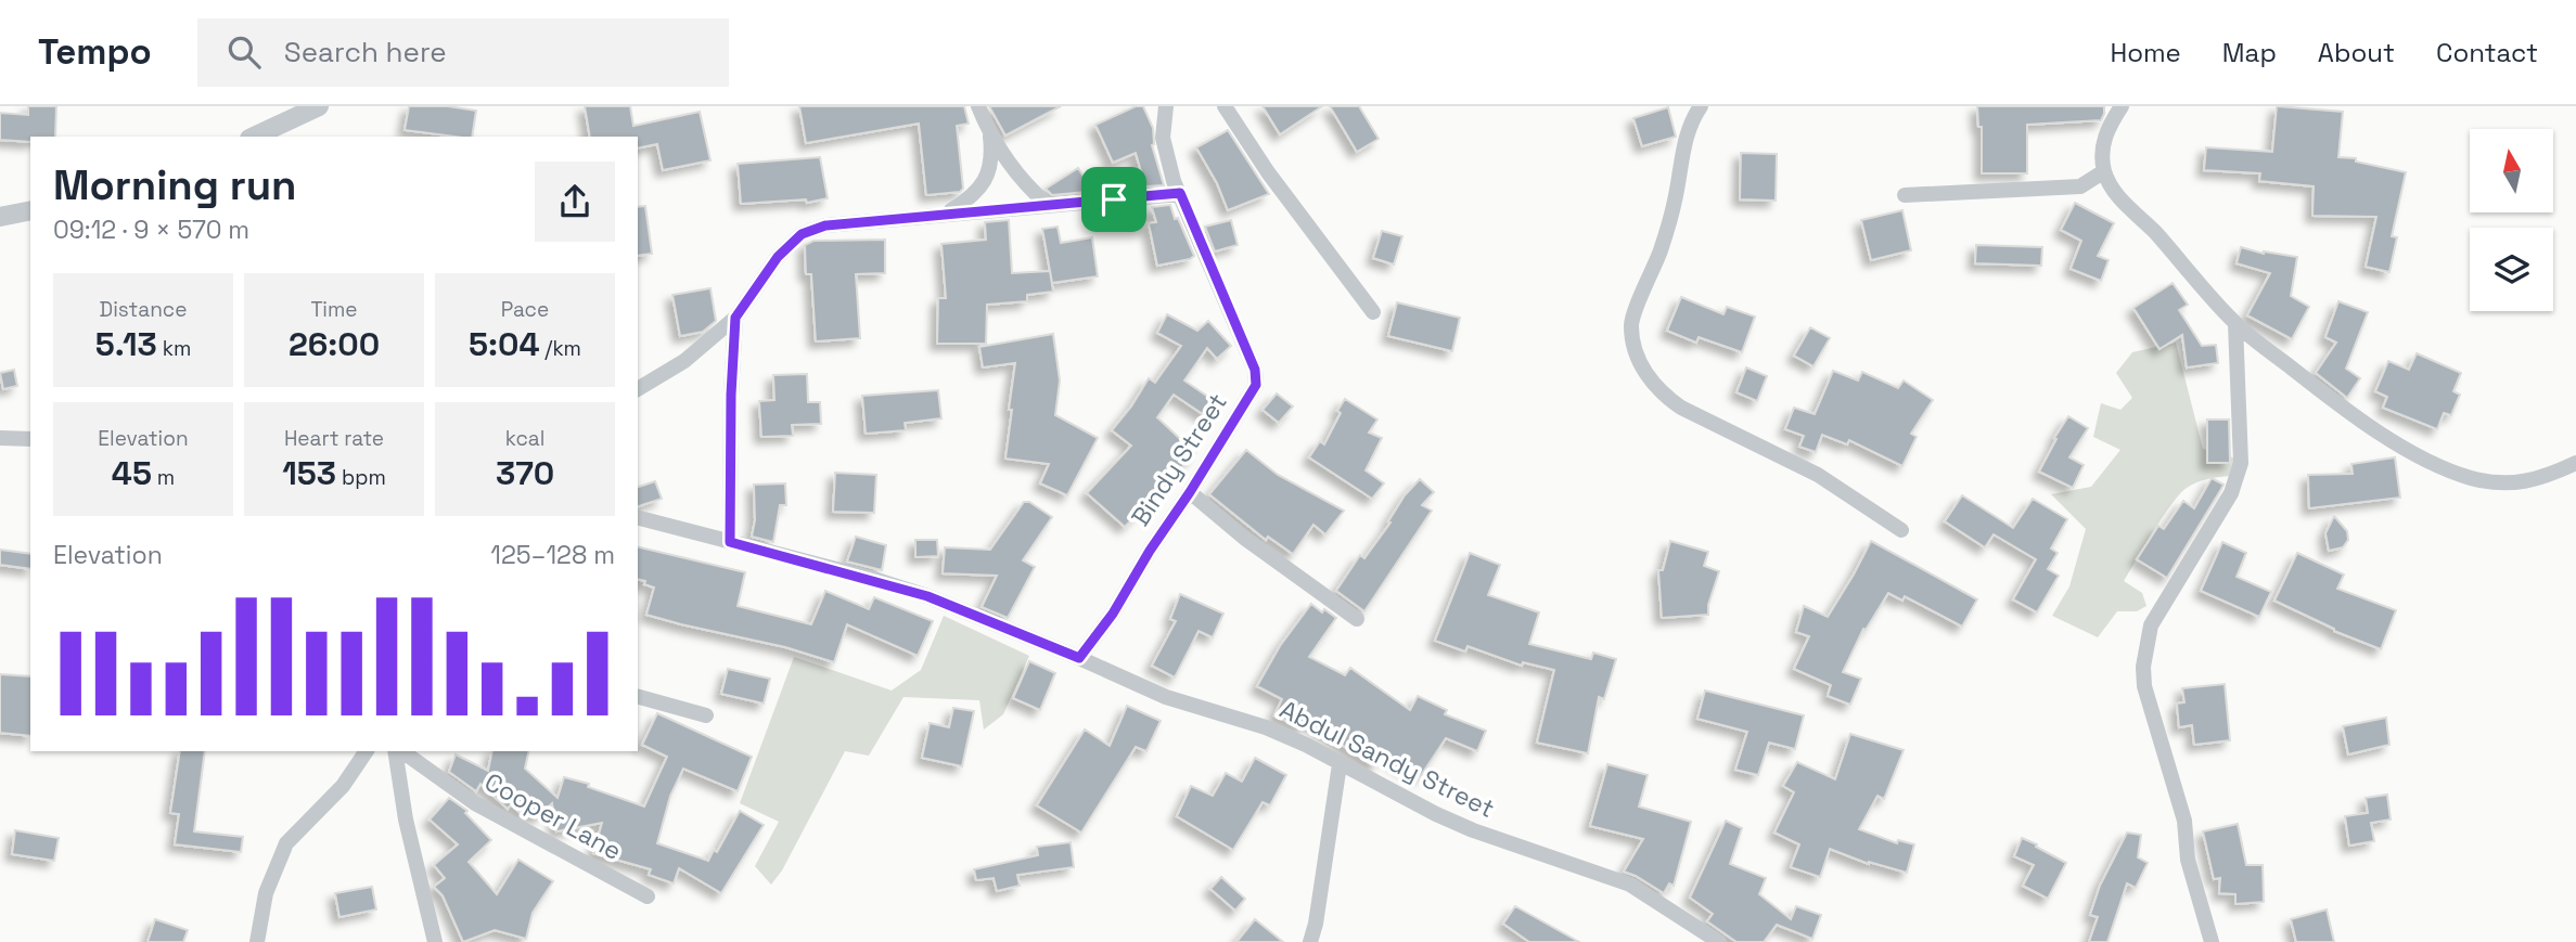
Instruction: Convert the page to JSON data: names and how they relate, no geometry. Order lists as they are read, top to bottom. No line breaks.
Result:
{"streets":{"street":["Bindy Street","Abdul Sandy Street","Cooper Lane"]},"crossings":[["Bindy Street","Abdul Sandy Street"]],"north":"top","page":{"header":"Tempo","search":"Search here","nav":["Home","Map","About","Contact"],"heading":["Morning run","09:12 · 9 × 570 m"],"stats":[["Distance","5.13 km"],["Time","26:00"],["Pace","5:04 /km"],["Elevation","45 m"],["Heart rate","153 bpm"],["kcal","370"]],"chart":["Elevation","125–128 m"]}}
